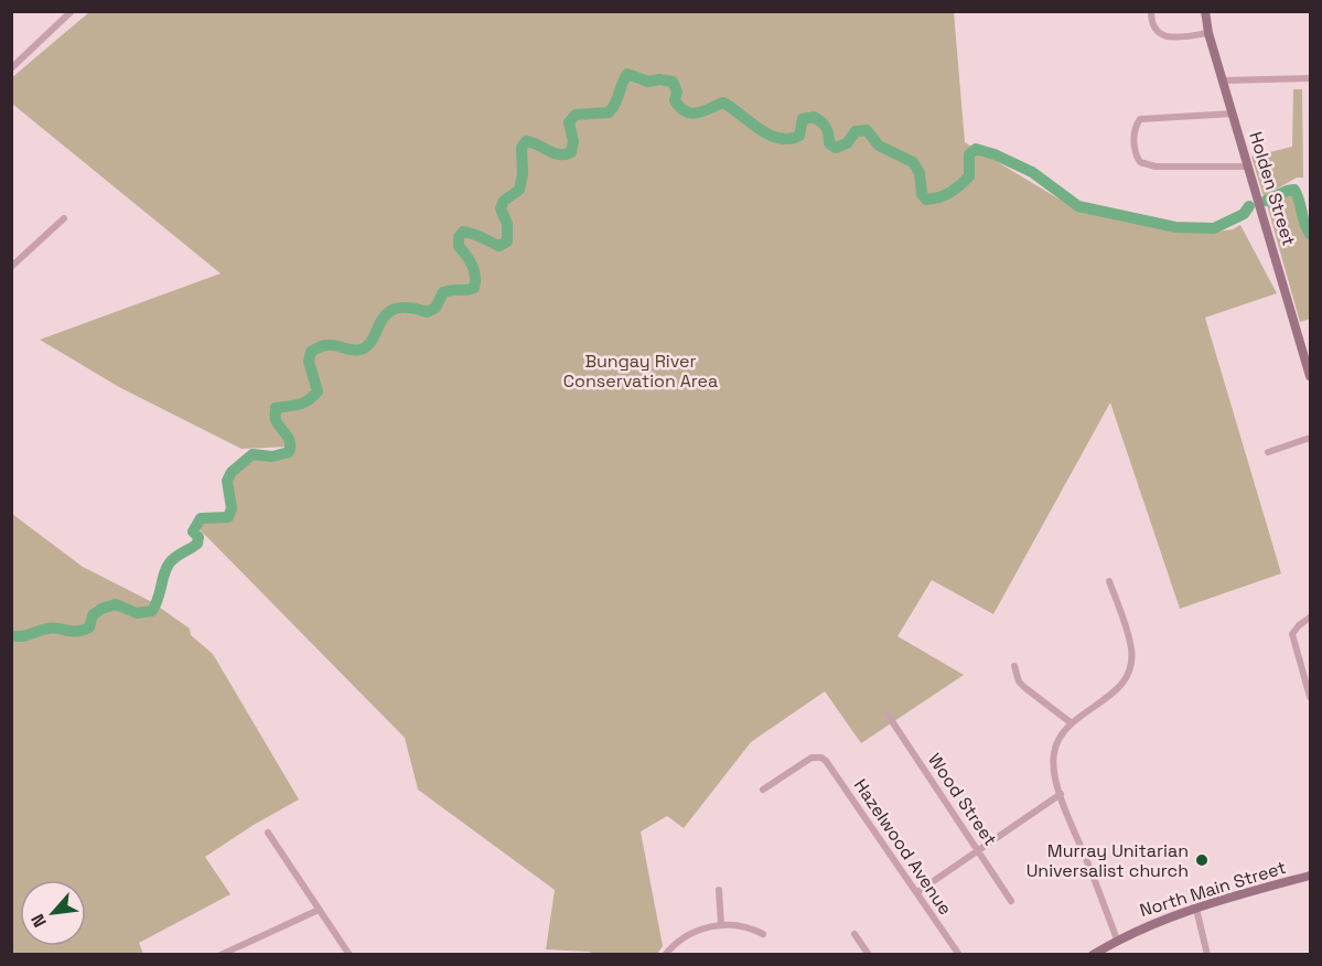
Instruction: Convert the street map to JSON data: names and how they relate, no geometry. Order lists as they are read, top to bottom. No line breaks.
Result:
{"streets":{"main road":["Holden Street","North Main Street"],"street":["Wood Street","Hazelwood Avenue"]},"parks":["Bungay River Conservation Area"],"places":["Murray Unitarian Universalist church"],"north":"bottom left"}
